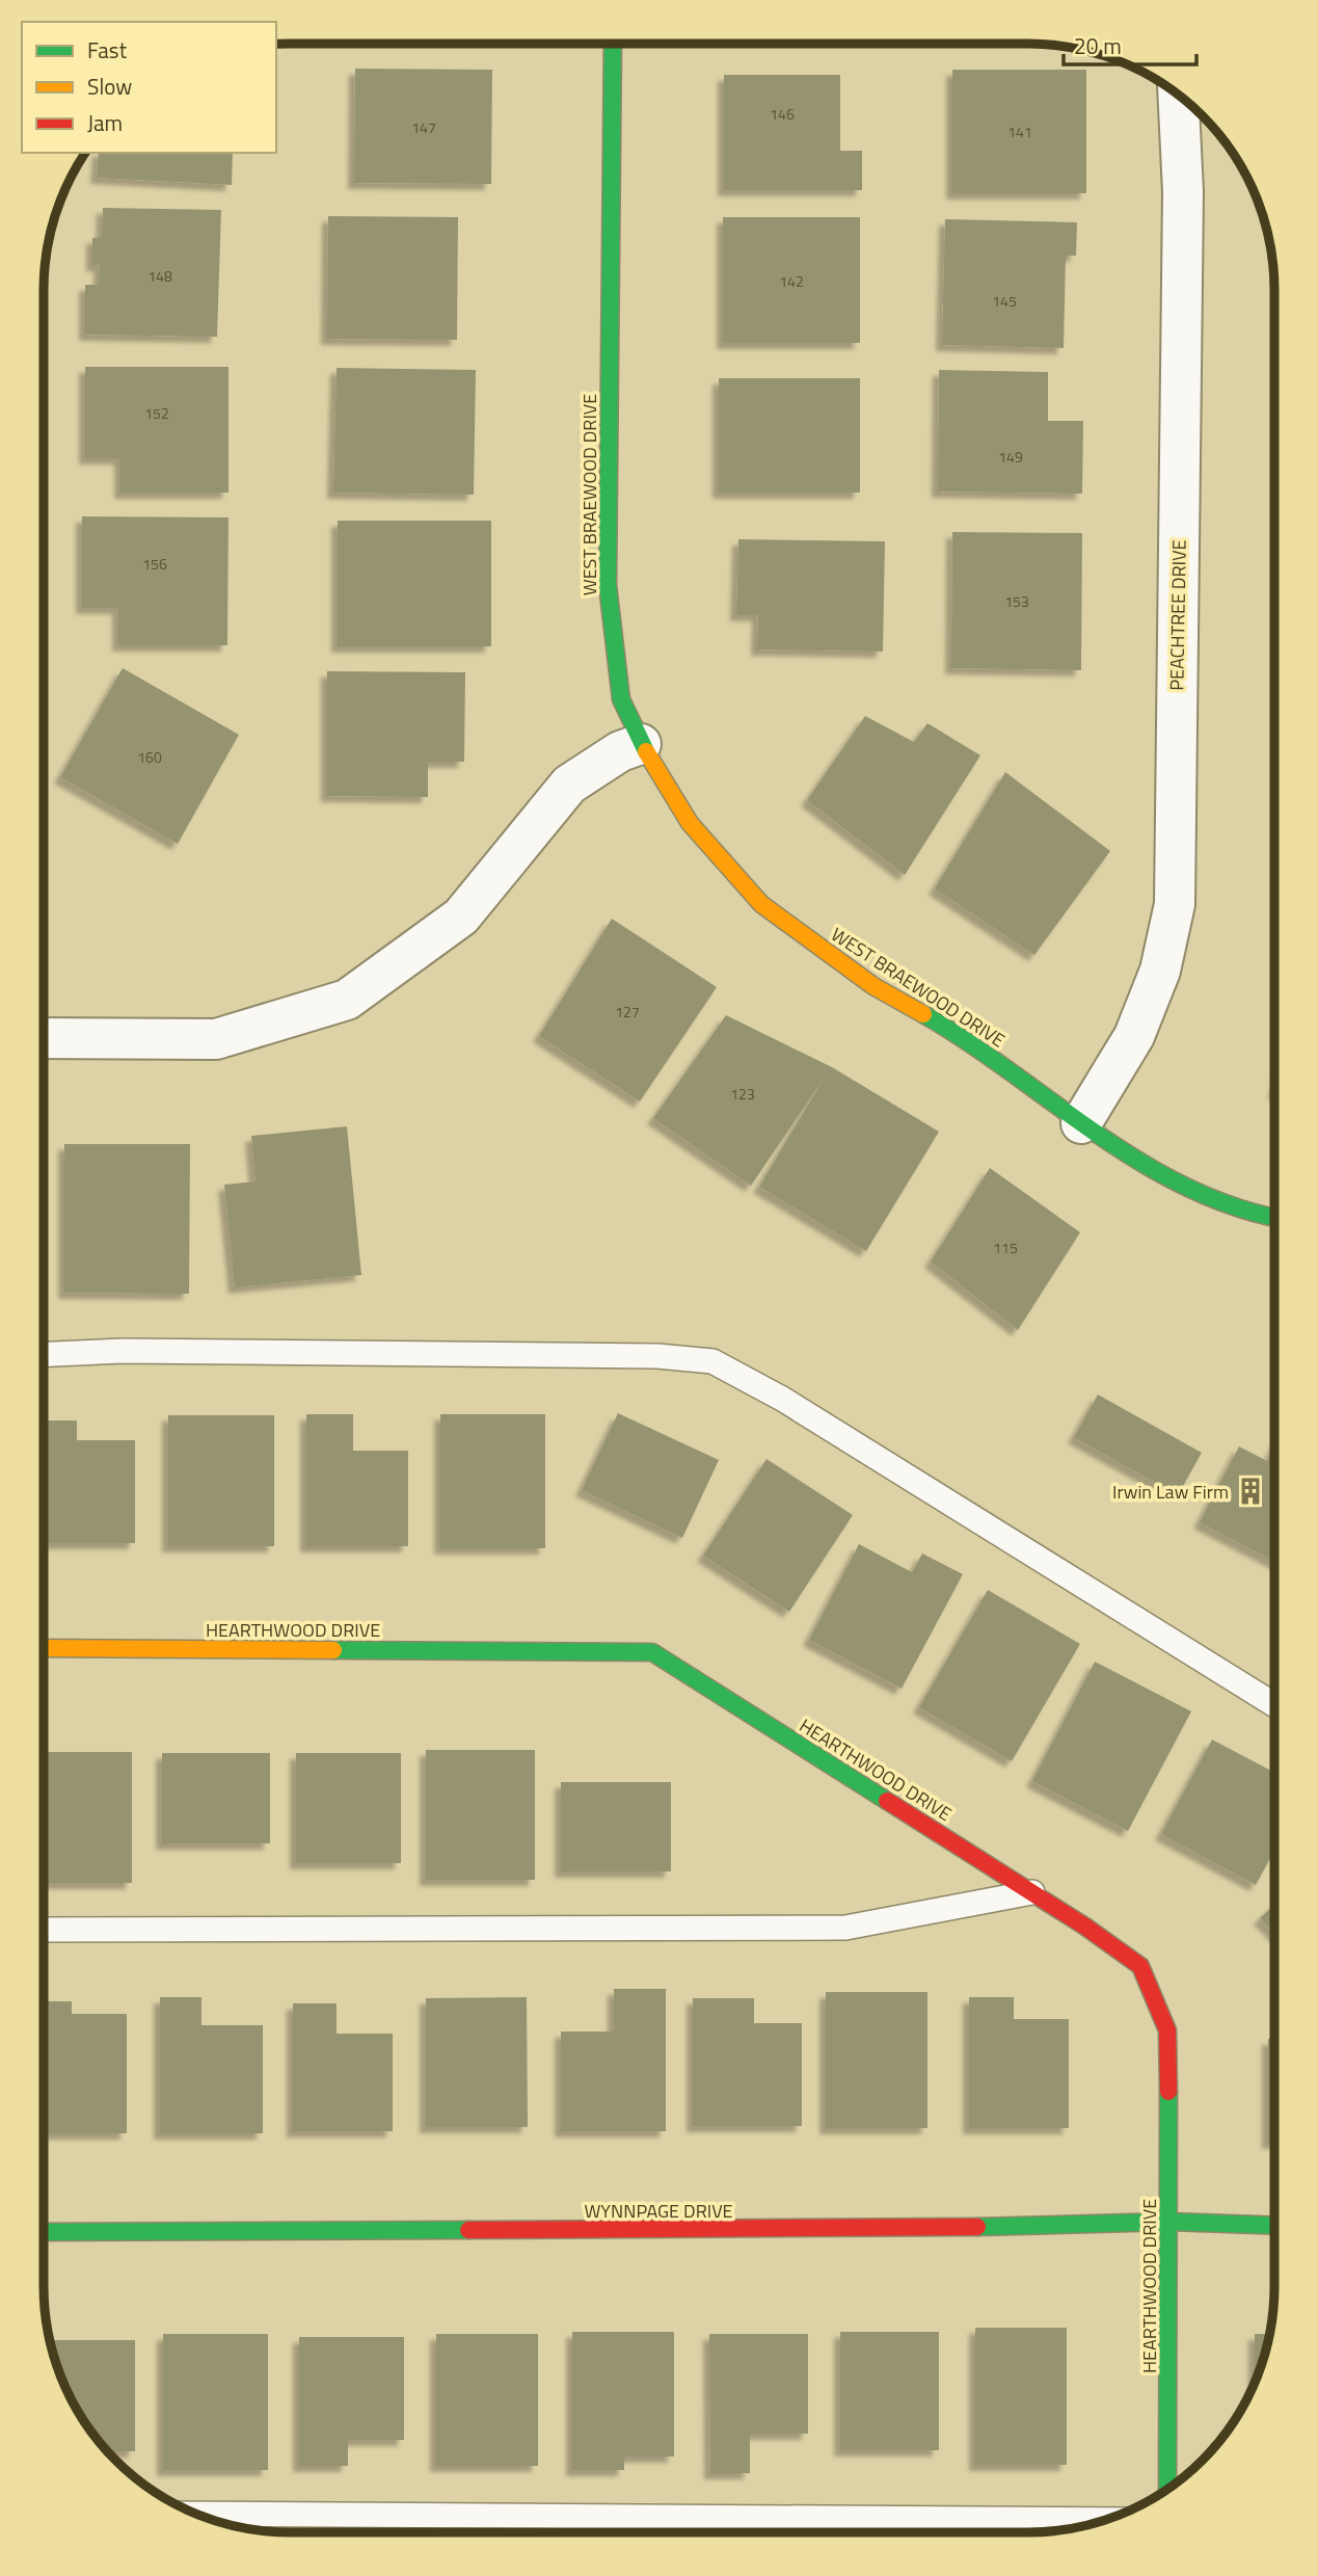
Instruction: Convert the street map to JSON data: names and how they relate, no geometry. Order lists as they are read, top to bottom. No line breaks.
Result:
{"streets":{"street":["WEST BRAEWOOD DRIVE","PEACHTREE DRIVE","HEARTHWOOD DRIVE","WYNNPAGE DRIVE"]},"crossings":[["WEST BRAEWOOD DRIVE","PEACHTREE DRIVE"],["HEARTHWOOD DRIVE","WYNNPAGE DRIVE"]],"places":{"building":["Irwin Law Firm"]},"house_numbers":["146","147","141","148","142","145","152","149","156","153","160","127","123","115"],"legend":["Fast","Slow","Jam"],"scale_bar":"20 m"}
